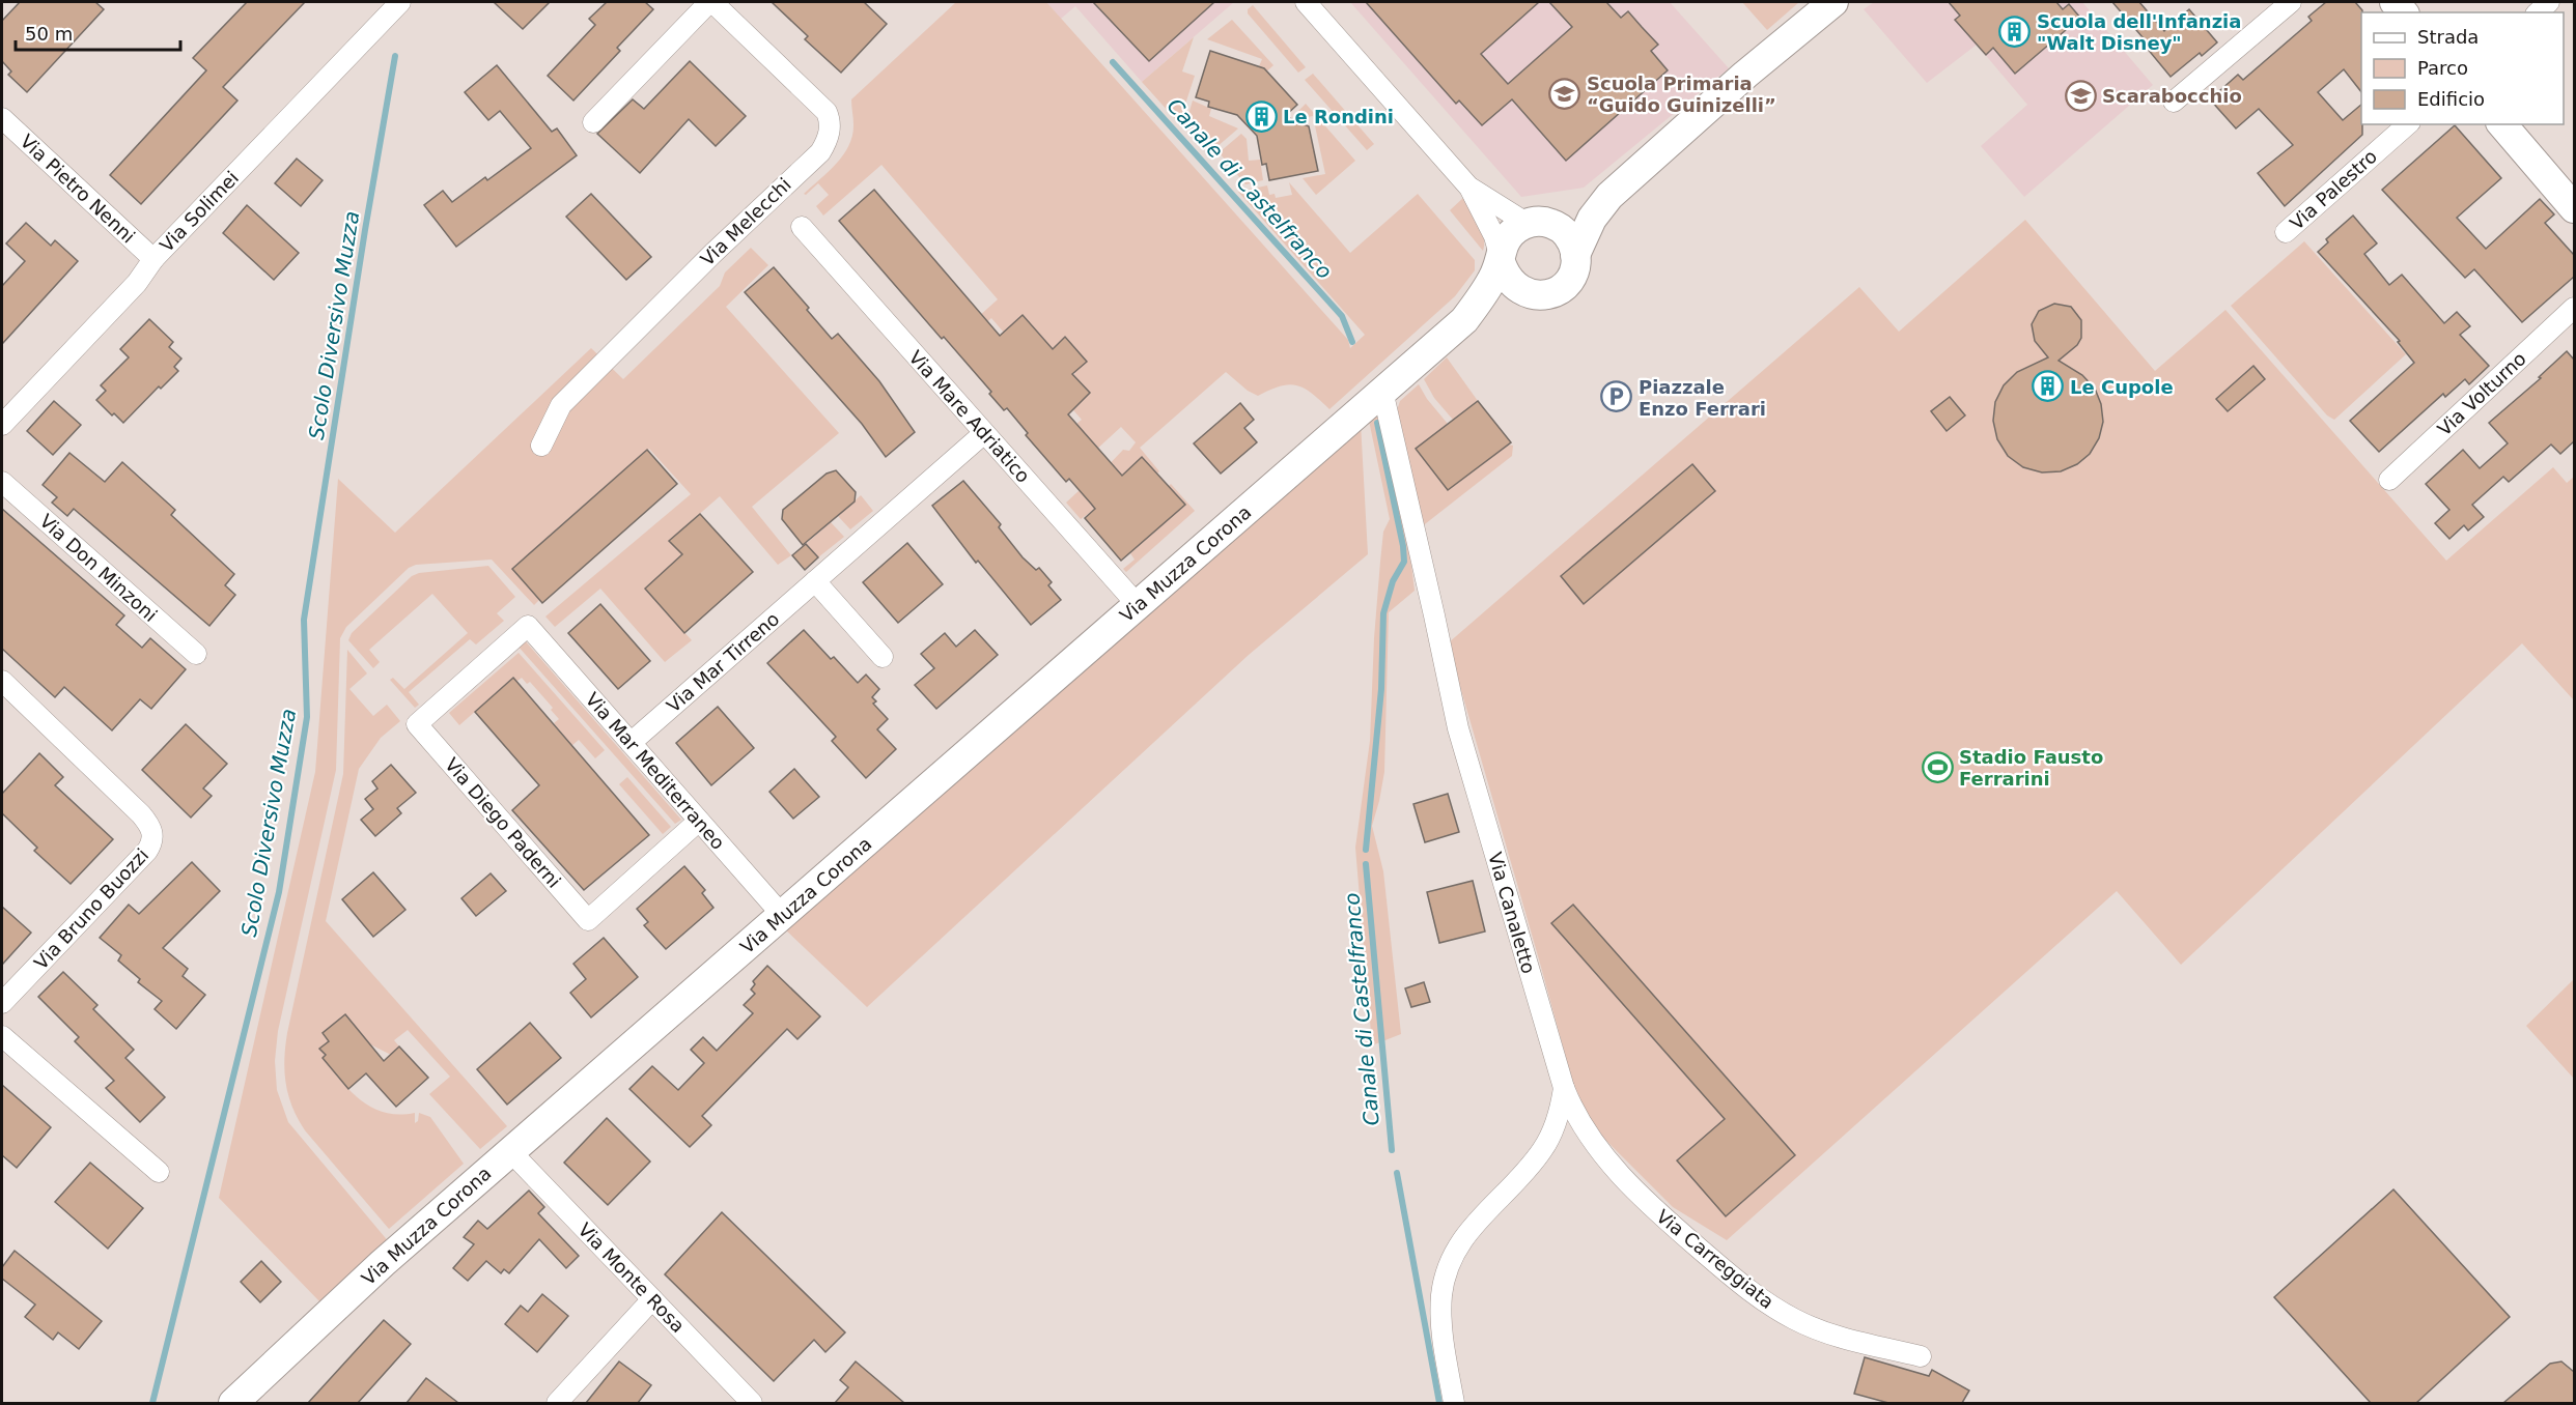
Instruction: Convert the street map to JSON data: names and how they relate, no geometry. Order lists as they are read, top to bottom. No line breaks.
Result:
{"streets":{"street":["Via Pietro Nenni","Via Palestro","Via Solimei","Via Melecchi","Via Volturno","Via Mare Adriatico","Via Muzza Corona","Via Don Minzoni","Via Mar Tirreno","Via Mar Mediterraneo","Via Diego Paderni","Via Bruno Buozzi","Via Canaletto","Via Carreggiata","Via Monte Rosa"]},"crossings":[["Via Pietro Nenni","Via Solimei"],["Via Mare Adriatico","Via Muzza Corona"],["Via Mare Adriatico","Via Mar Tirreno"],["Via Muzza Corona","Via Mar Mediterraneo"],["Via Muzza Corona","Via Canaletto"],["Via Muzza Corona","Via Monte Rosa"],["Via Mar Tirreno","Via Mar Mediterraneo"],["Via Mar Mediterraneo","Via Diego Paderni"],["Via Canaletto","Via Carreggiata"]],"water":["Canale di Castelfranco","Scolo Diversivo Muzza"],"places":{"building":["Scuola dell'Infanzia \"Walt Disney\"","Le Rondini","Le Cupole"],"school or university":["Scuola Primaria “Guido Guinizelli”","Scarabocchio"],"parking":["Piazzale Enzo Ferrari"],"sports":["Stadio Fausto Ferrarini"]},"legend":["Strada","Parco","Edificio"],"scale_bar":"50 m"}
